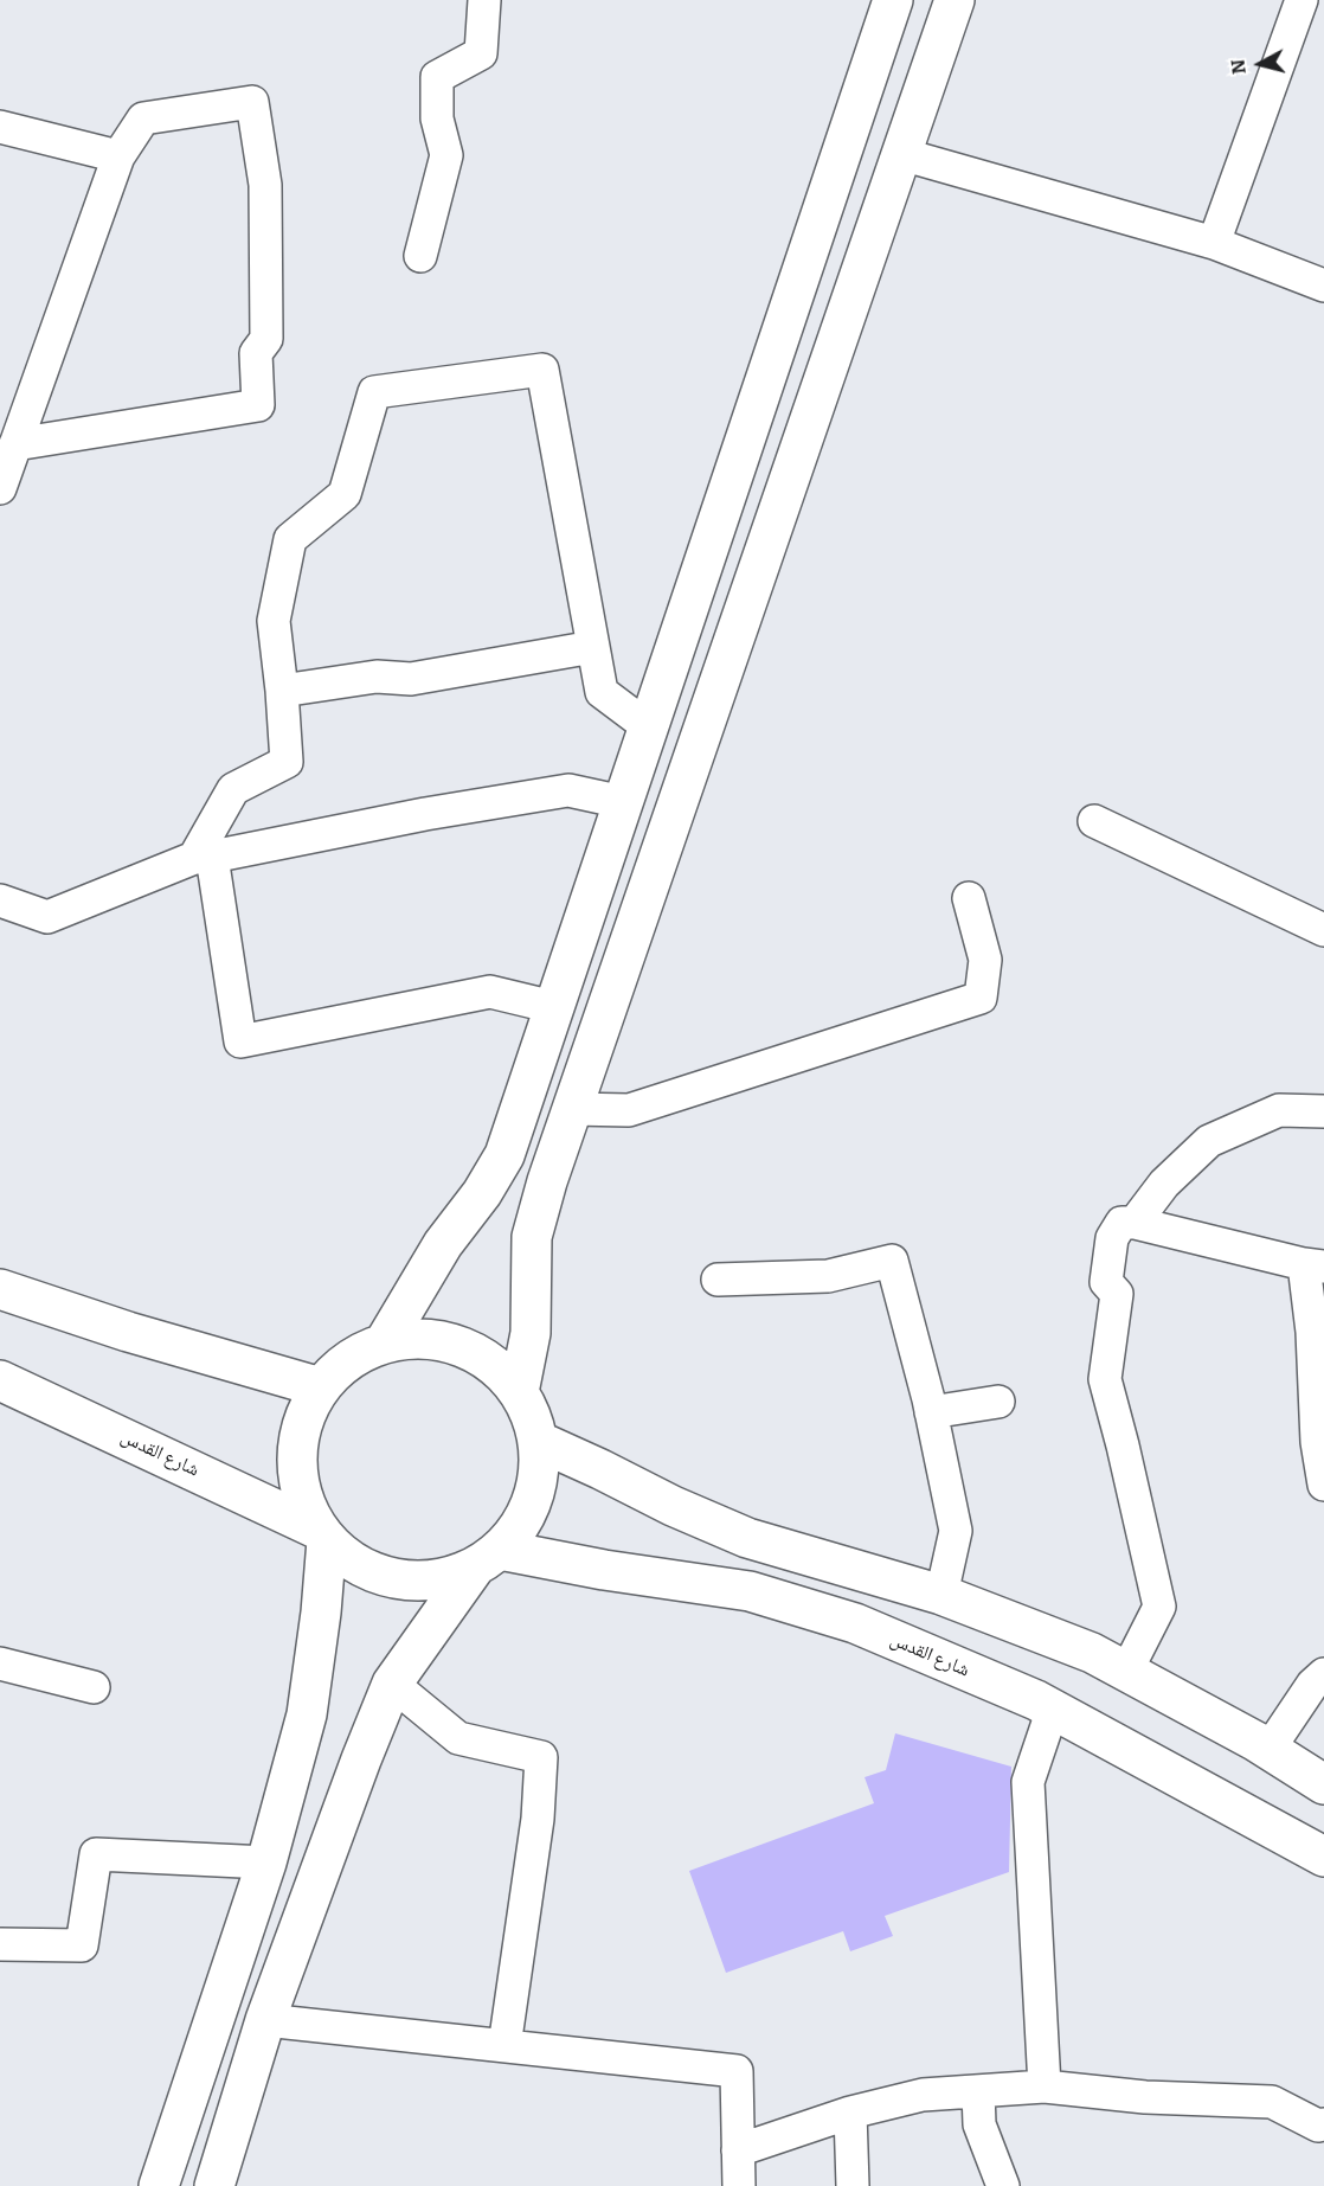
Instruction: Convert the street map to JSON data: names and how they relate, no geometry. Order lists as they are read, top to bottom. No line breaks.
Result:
{"streets":{"street":["شارع القدس"]},"north":"left"}
